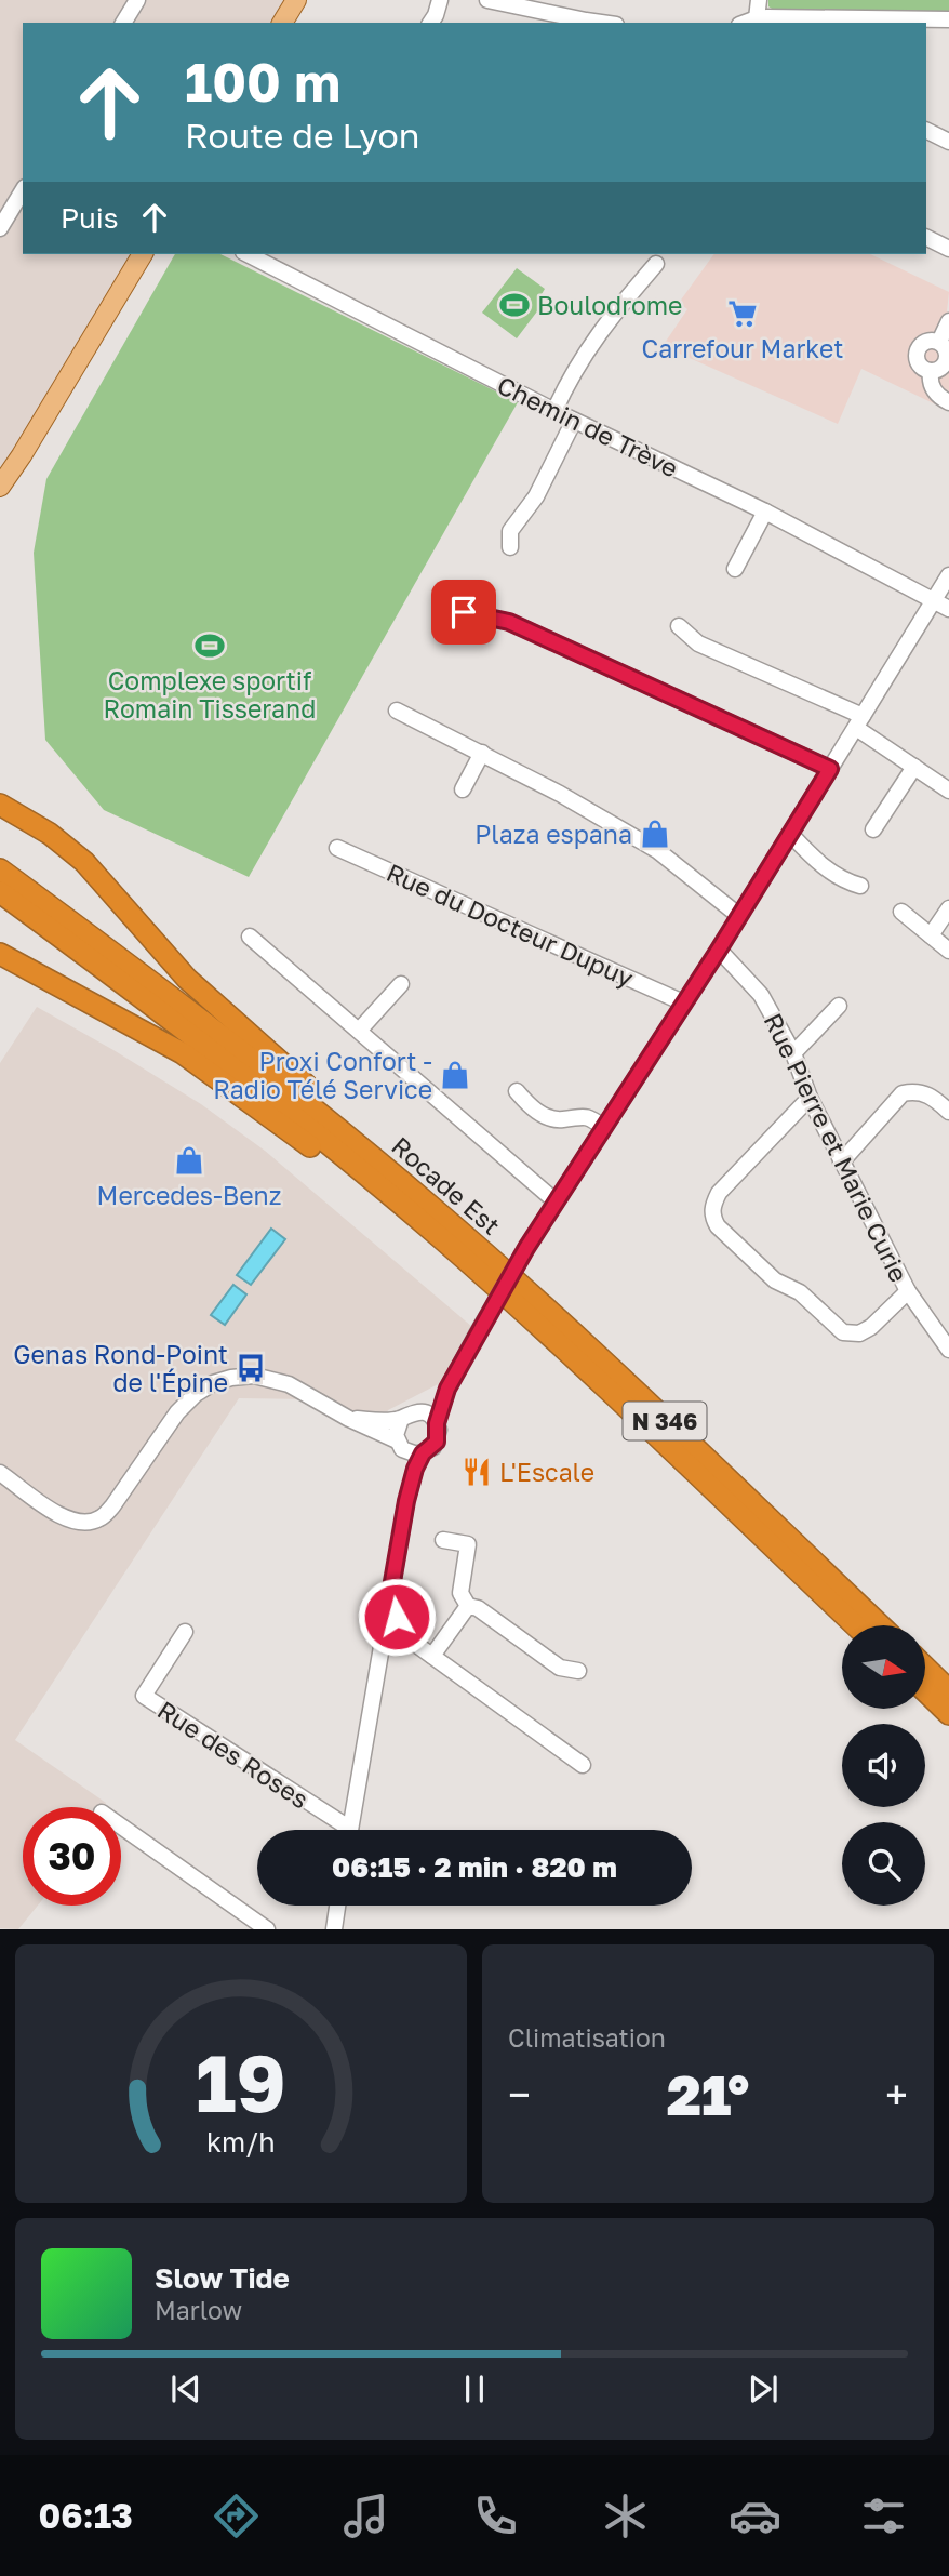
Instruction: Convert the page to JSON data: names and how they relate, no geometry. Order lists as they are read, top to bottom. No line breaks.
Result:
{"streets":{"highway":["Rocade Est","N 346"],"street":["Chemin de Trève","Rue du Docteur Dupuy","Rue Pierre et Marie Curie","Rue des Roses"]},"places":{"sports":["Boulodrome","Complexe sportif Romain Tisserand"],"supermarket":["Carrefour Market"],"shop":["Plaza espana","Proxi Confort - Radio Télé Service","Mercedes-Benz"],"bus stop":["Genas Rond-Point de l'Épine"],"restaurant":["L'Escale"]},"north":"right","page":{"turn":["100 m","Route de Lyon"],"then":"Puis","limit":"30","trip":"06:15 · 2 min · 820 m","tile":"Climatisation","heat":["−","21°","+"],"song":["Slow Tide","Marlow"],"tabs":"06:13","gauge":["19","km/h"]}}
